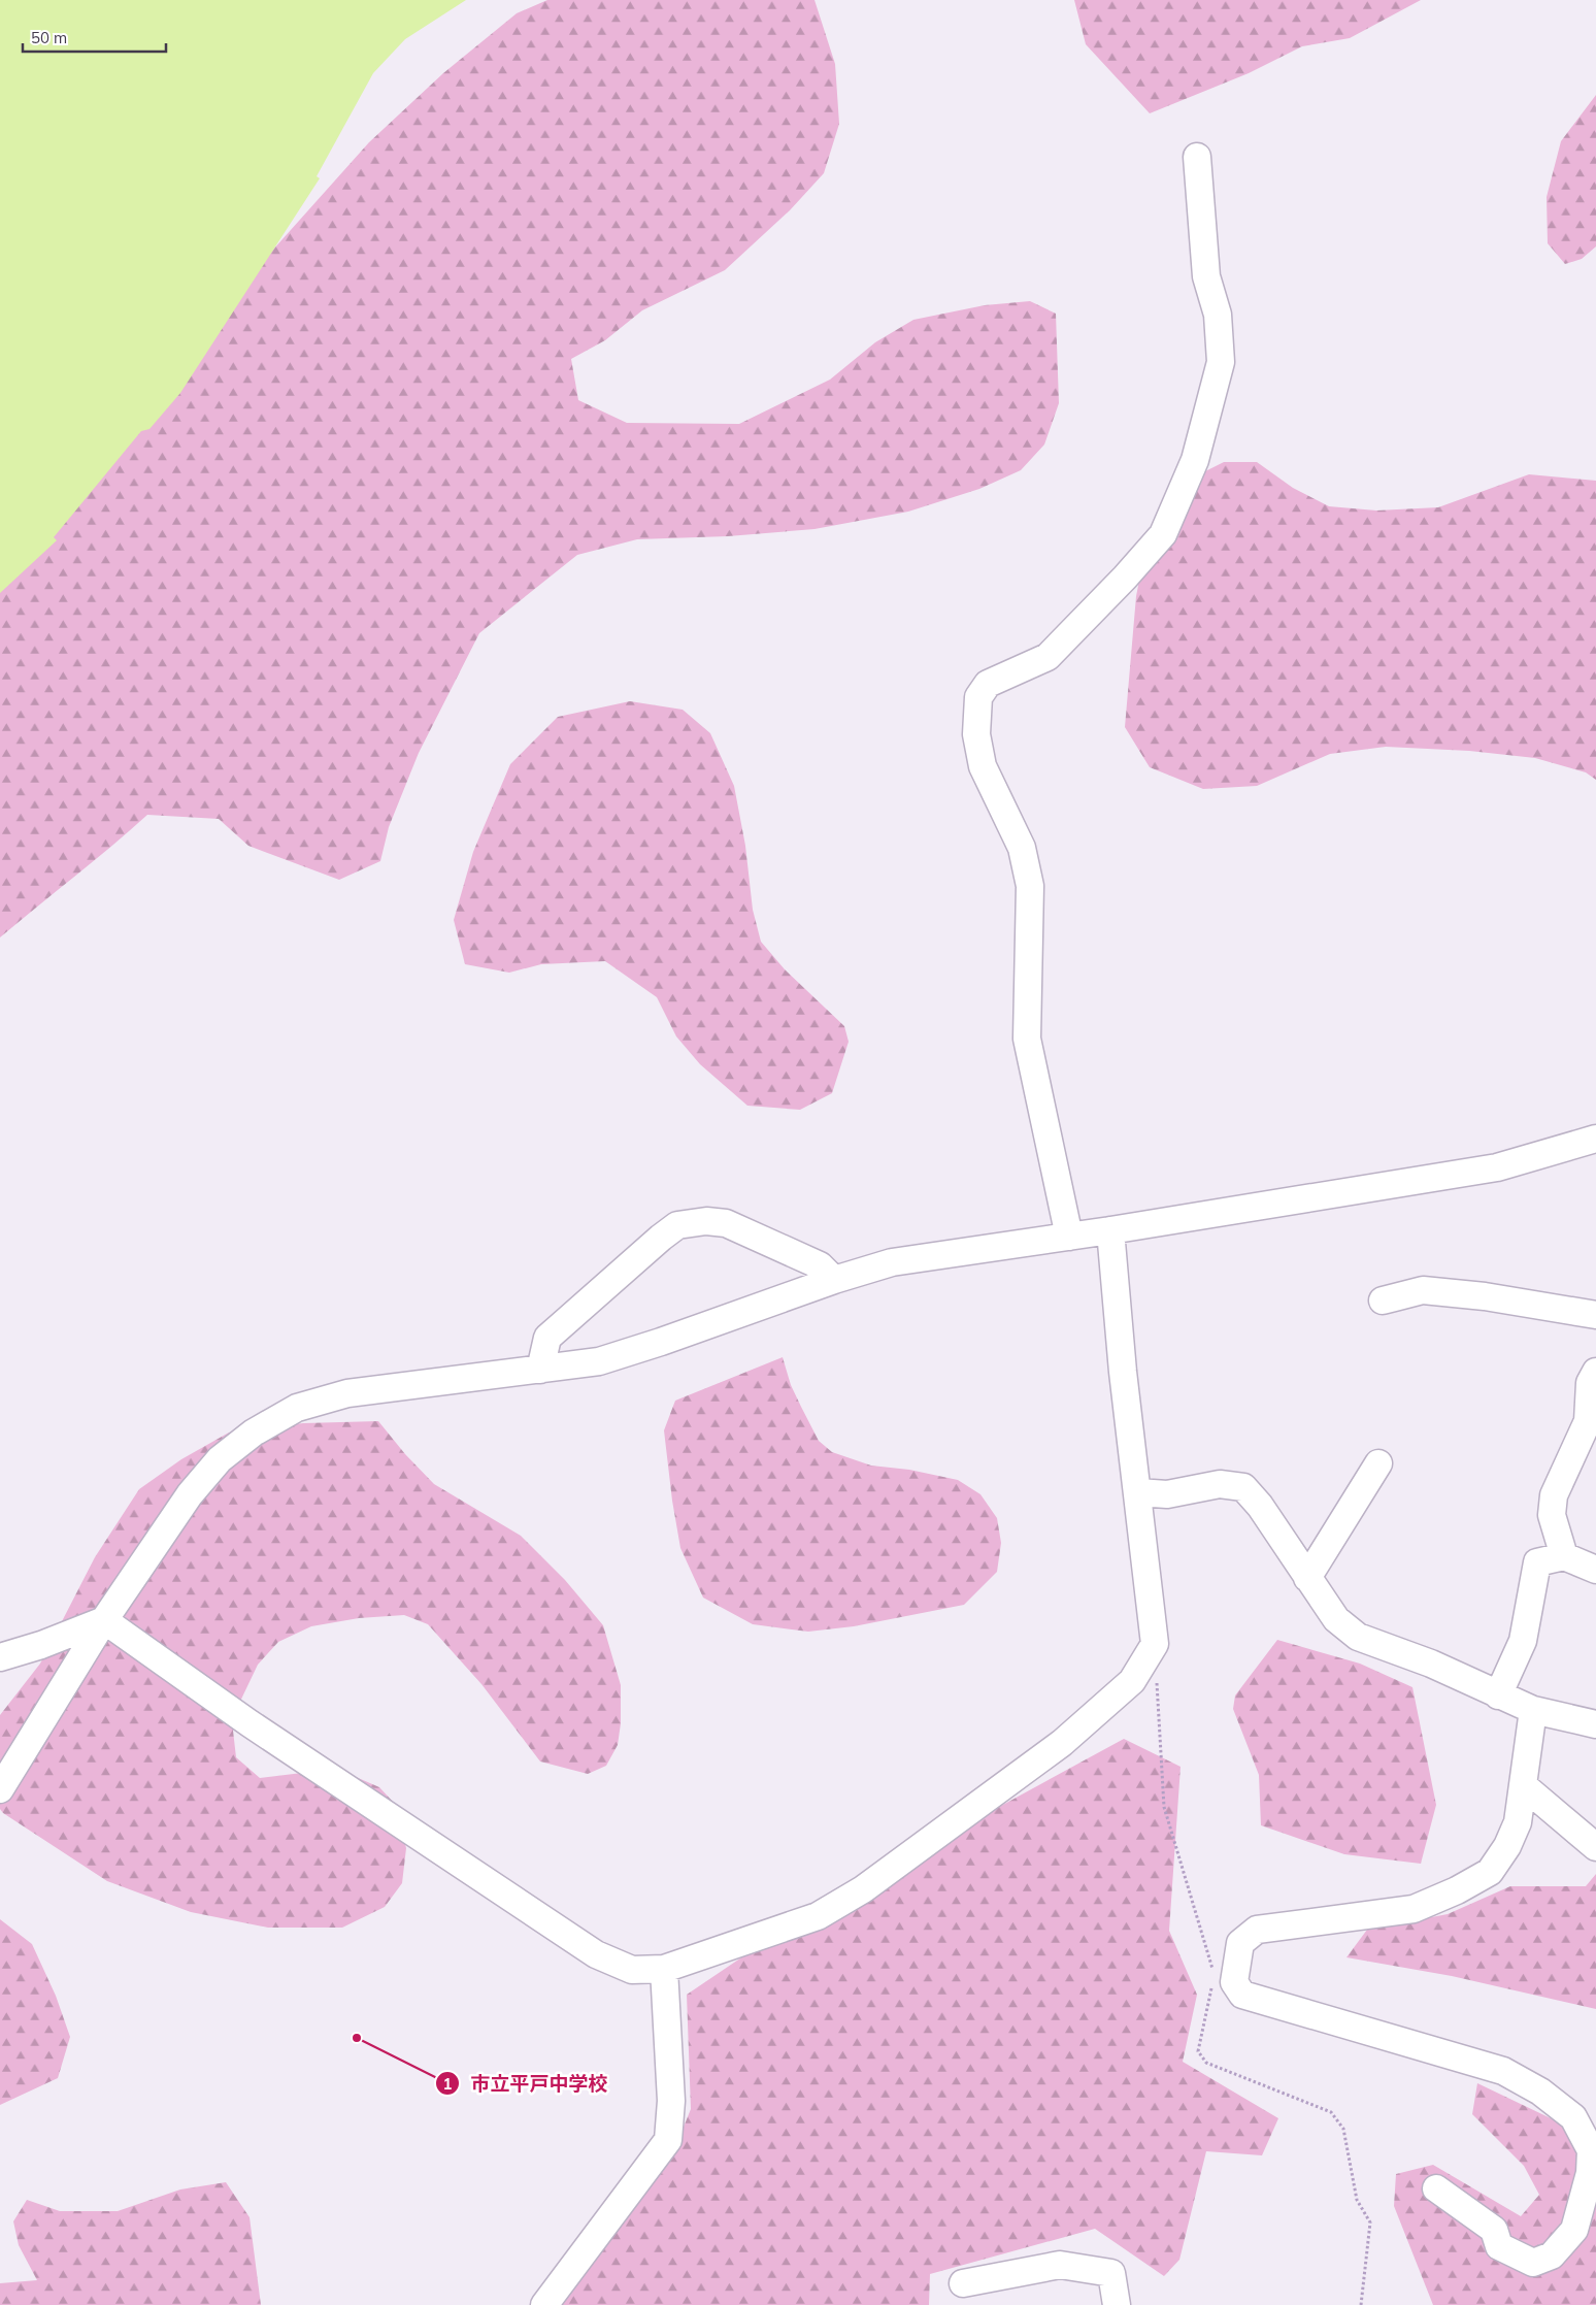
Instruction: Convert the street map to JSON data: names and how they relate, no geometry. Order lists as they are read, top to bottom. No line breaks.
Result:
{"places":["市立平戸中学校"],"scale_bar":"50 m"}
